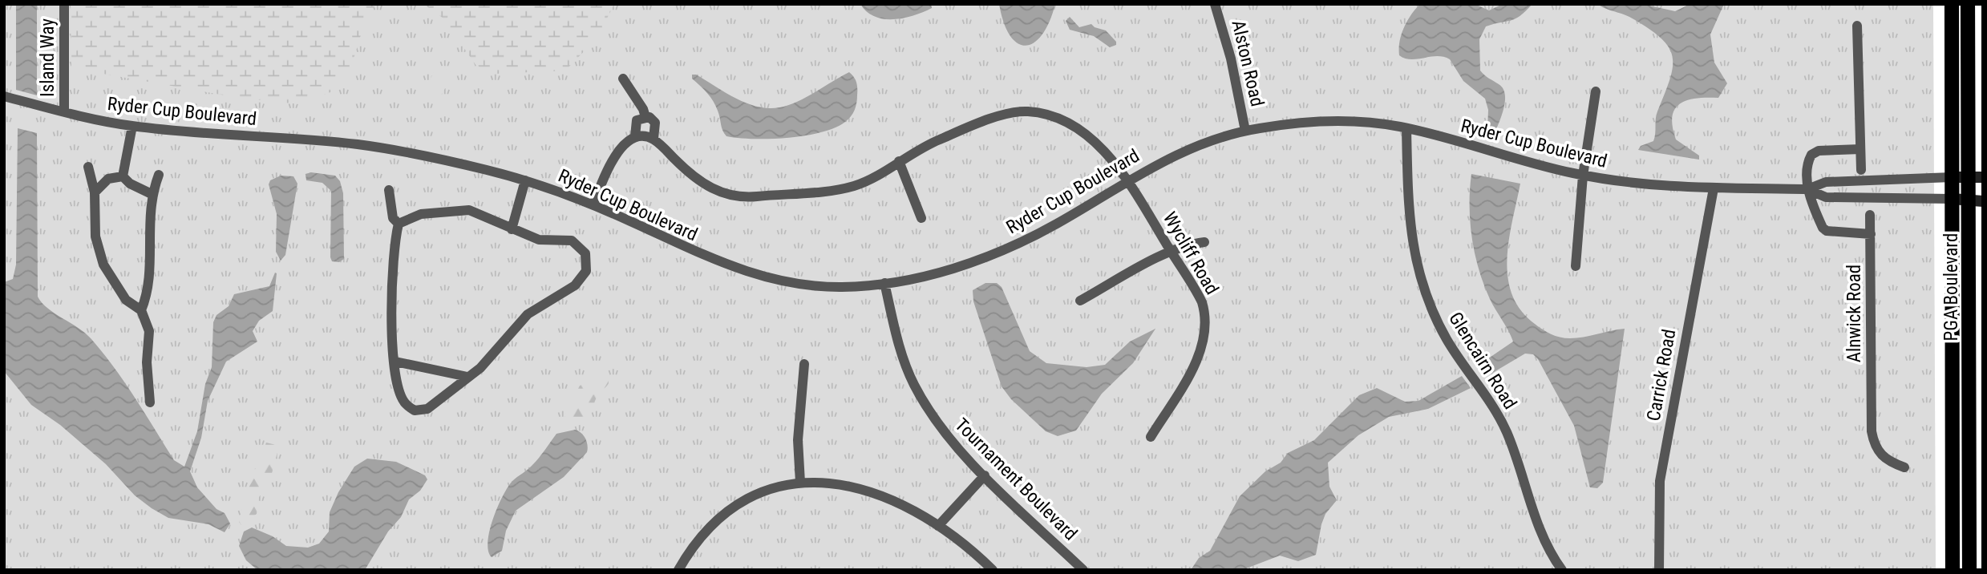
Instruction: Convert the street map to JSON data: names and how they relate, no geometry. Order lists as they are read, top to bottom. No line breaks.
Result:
{"streets":{"main road":["PGA Boulevard"],"street":["Island Way","Alston Road","Ryder Cup Boulevard","Wycliff Road","Alnwick Road","Glencairn Road","Carrick Road","Tournament Boulevard"]},"crossings":[["Island Way","Ryder Cup Boulevard"],["Alston Road","Ryder Cup Boulevard"],["Ryder Cup Boulevard","Wycliff Road"],["Ryder Cup Boulevard","PGA Boulevard"],["Ryder Cup Boulevard","Glencairn Road"],["Ryder Cup Boulevard","Carrick Road"],["Ryder Cup Boulevard","Tournament Boulevard"]]}
